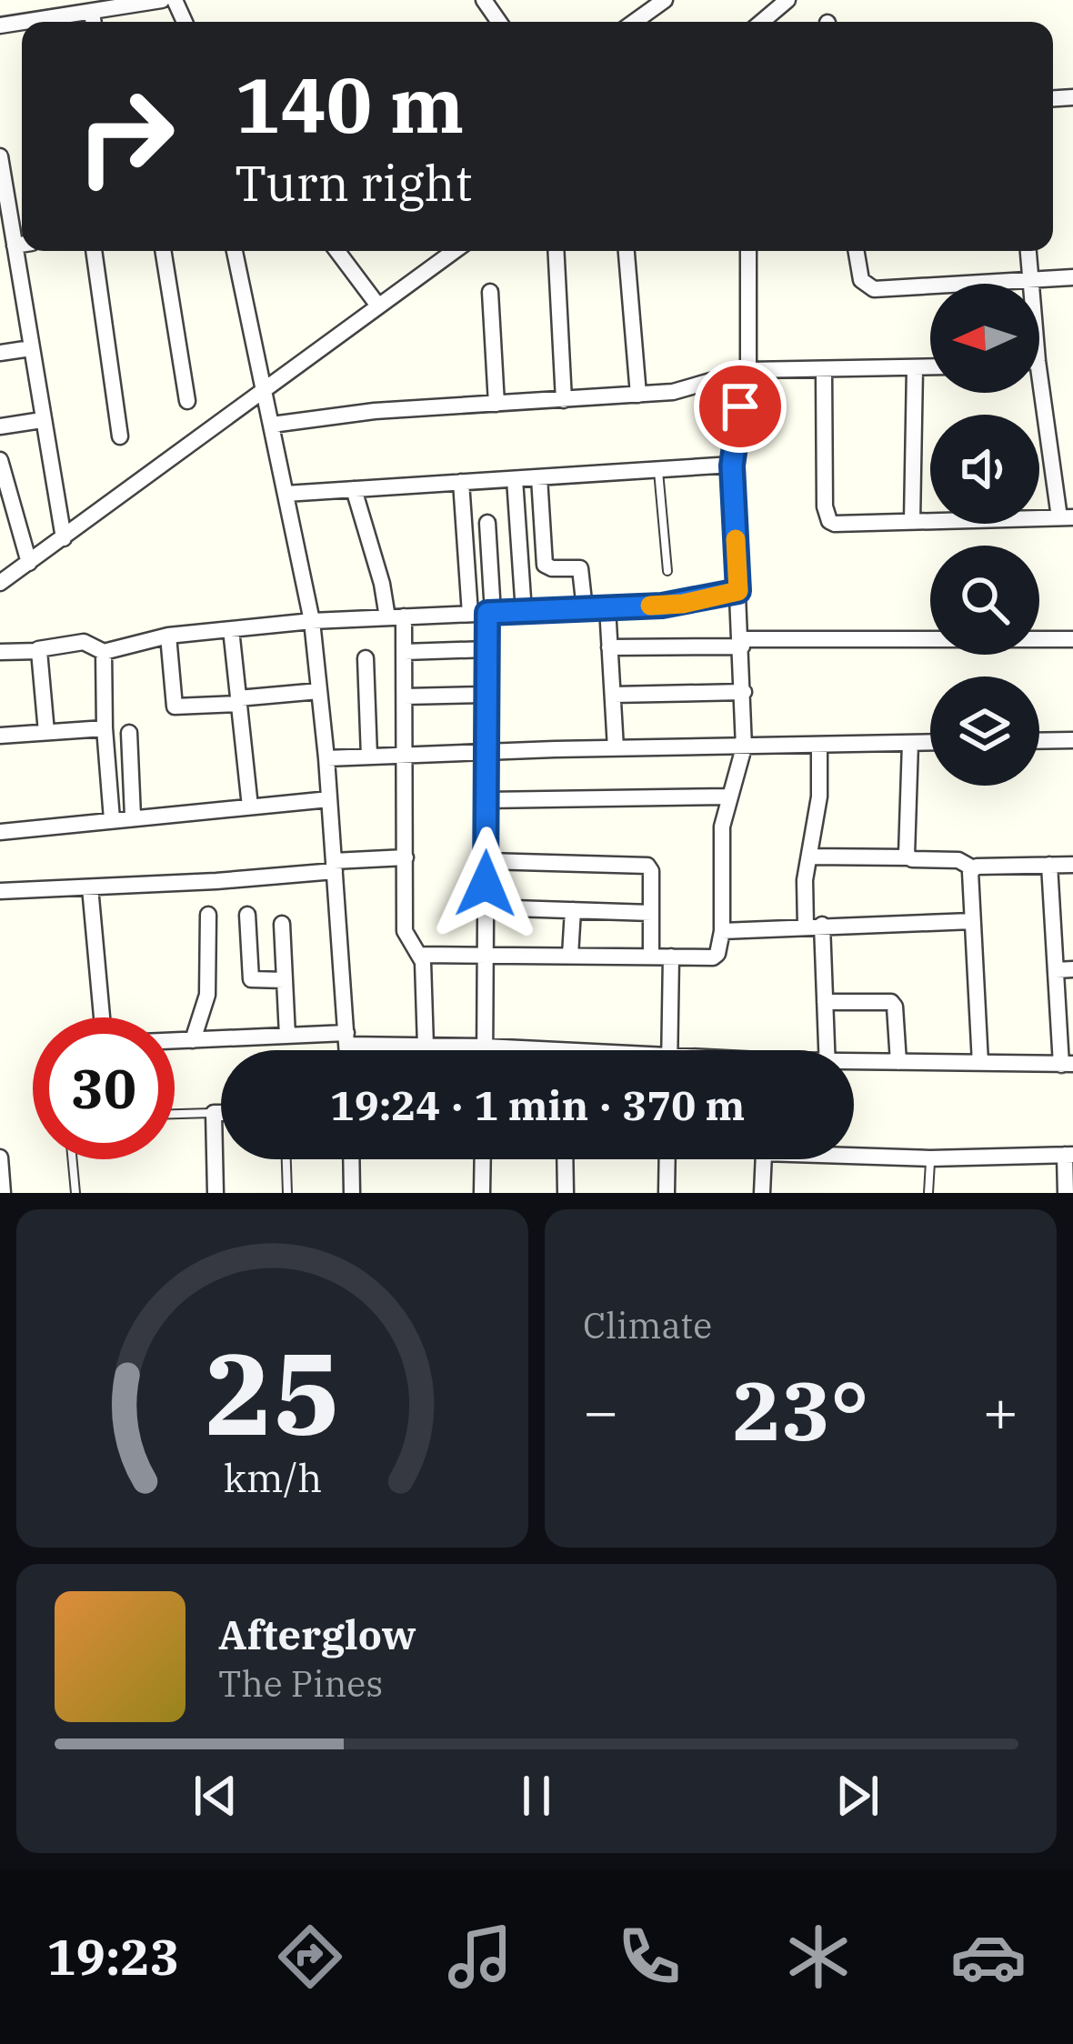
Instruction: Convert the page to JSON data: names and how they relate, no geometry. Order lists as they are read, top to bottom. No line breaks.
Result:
{"north":"left","page":{"turn":["140 m","Turn right"],"limit":"30","trip":"19:24 · 1 min · 370 m","tile":"Climate","heat":["−","23°","+"],"song":["Afterglow","The Pines"],"tabs":"19:23","gauge":["25","km/h"]}}
